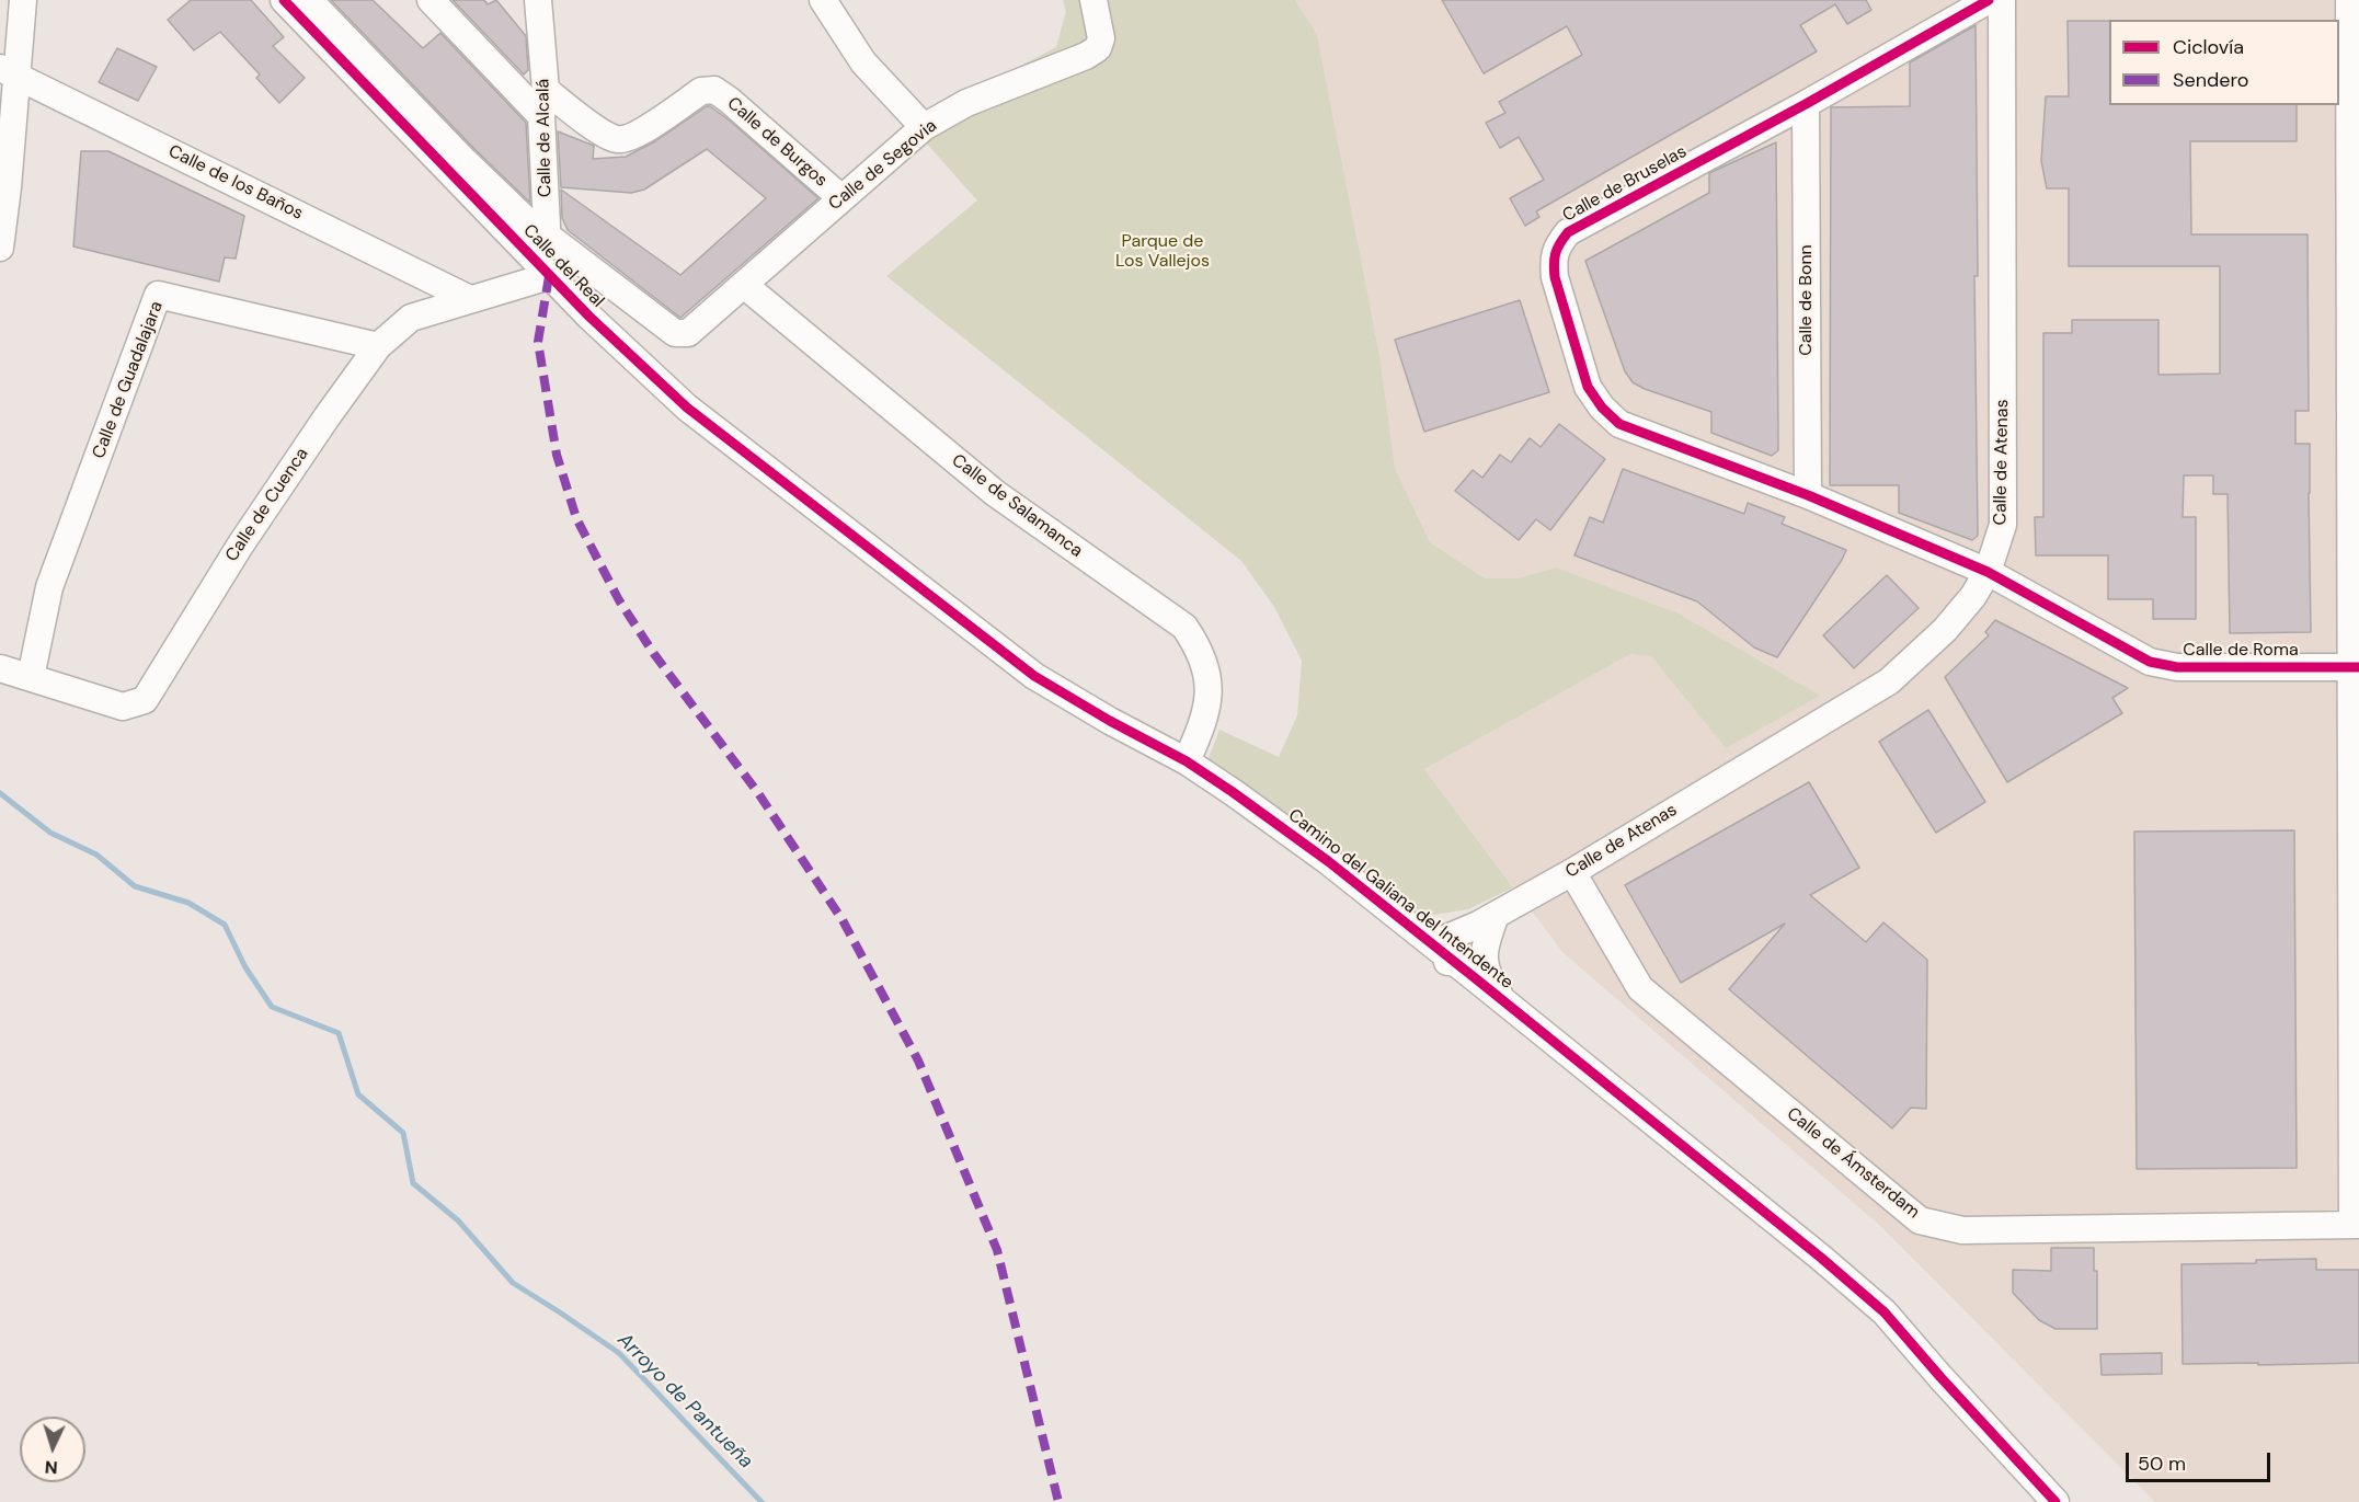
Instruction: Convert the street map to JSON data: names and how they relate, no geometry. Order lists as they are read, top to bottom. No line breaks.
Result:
{"streets":{"street":["Calle de Alcalá","Calle de Burgos","Calle de Segovia","Calle de los Baños","Calle de Bruselas","Calle del Real","Calle de Bonn","Calle de Guadalajara","Calle de Atenas","Calle de Cuenca","Calle de Salamanca","Calle de Roma","Camino del Galiana del Intendente","Calle de Ámsterdam"]},"crossings":[["Calle de Alcalá","Calle de Burgos"],["Calle de Alcalá","Calle de Segovia"],["Calle de Alcalá","Calle del Real"],["Calle de Alcalá","Calle de Cuenca"],["Calle de Burgos","Calle de Segovia"],["Calle de Segovia","Calle de Salamanca"],["Calle de los Baños","Calle de Cuenca"],["Calle de Bruselas","Calle de Bonn"],["Calle de Bruselas","Calle de Atenas"],["Calle de Bruselas","Calle de Roma"],["Calle del Real","Calle de Cuenca"],["Calle del Real","Camino del Galiana del Intendente"],["Calle de Guadalajara","Calle de Cuenca"],["Calle de Atenas","Calle de Roma"],["Calle de Atenas","Camino del Galiana del Intendente"],["Calle de Atenas","Calle de Ámsterdam"],["Calle de Salamanca","Camino del Galiana del Intendente"]],"water":["Arroyo de Pantueña"],"parks":["Parque de Los Vallejos"],"legend":["Ciclovía","Sendero"],"scale_bar":"50 m","north":"bottom"}
